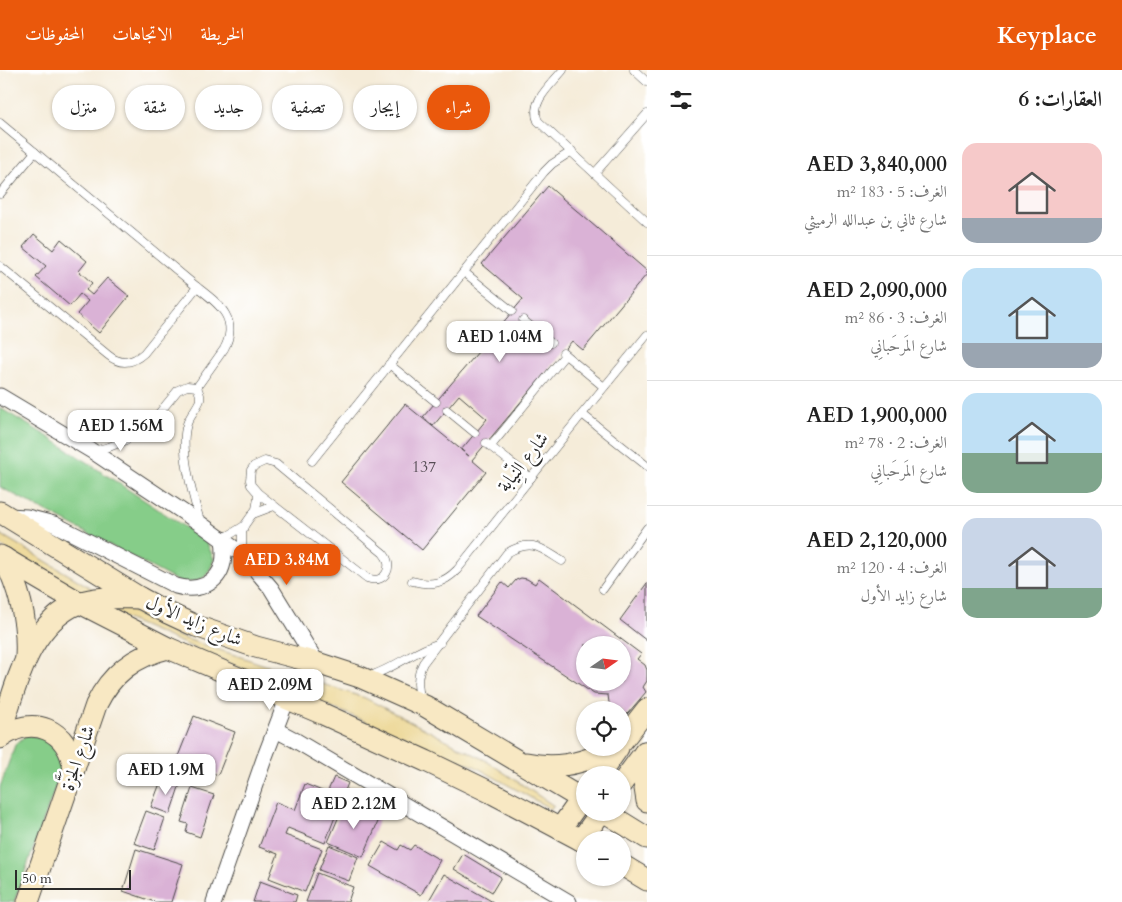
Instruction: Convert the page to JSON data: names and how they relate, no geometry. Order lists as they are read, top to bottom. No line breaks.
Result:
{"streets":{"main road":["شارع زايد الأول","شارع الجَزَّة"],"lane":["شارع النِّيابة"]},"crossings":[["شارع زايد الأول","شارع الجَزَّة"]],"house_numbers":["137"],"scale_bar":"50 m","north":"right","page":{"header":"Keyplace","nav":["الخريطة","الاتجاهات","المحفوظات"],"heading":"العقارات: 6","chip":["شراء","إيجار","تصفية","جديد","شقة","منزل"],"list":[{"name":"AED 3,840,000","note":"الغرف: 5 · 183 m² · شارع ثاني بن عبدالله الرميثي"},{"name":"AED 2,090,000","note":"الغرف: 3 · 86 m² · شارع المَرحَبانِي"},{"name":"AED 1,900,000","note":"الغرف: 2 · 78 m² · شارع المَرحَبانِي"},{"name":"AED 2,120,000","note":"الغرف: 4 · 120 m² · شارع زايد الأول"}],"price":["AED 1.04M","AED 1.56M","AED 3.84M","AED 2.09M","AED 1.9M","AED 2.12M"],"map_buttons":["+","−"],"scale":"50 m"}}
